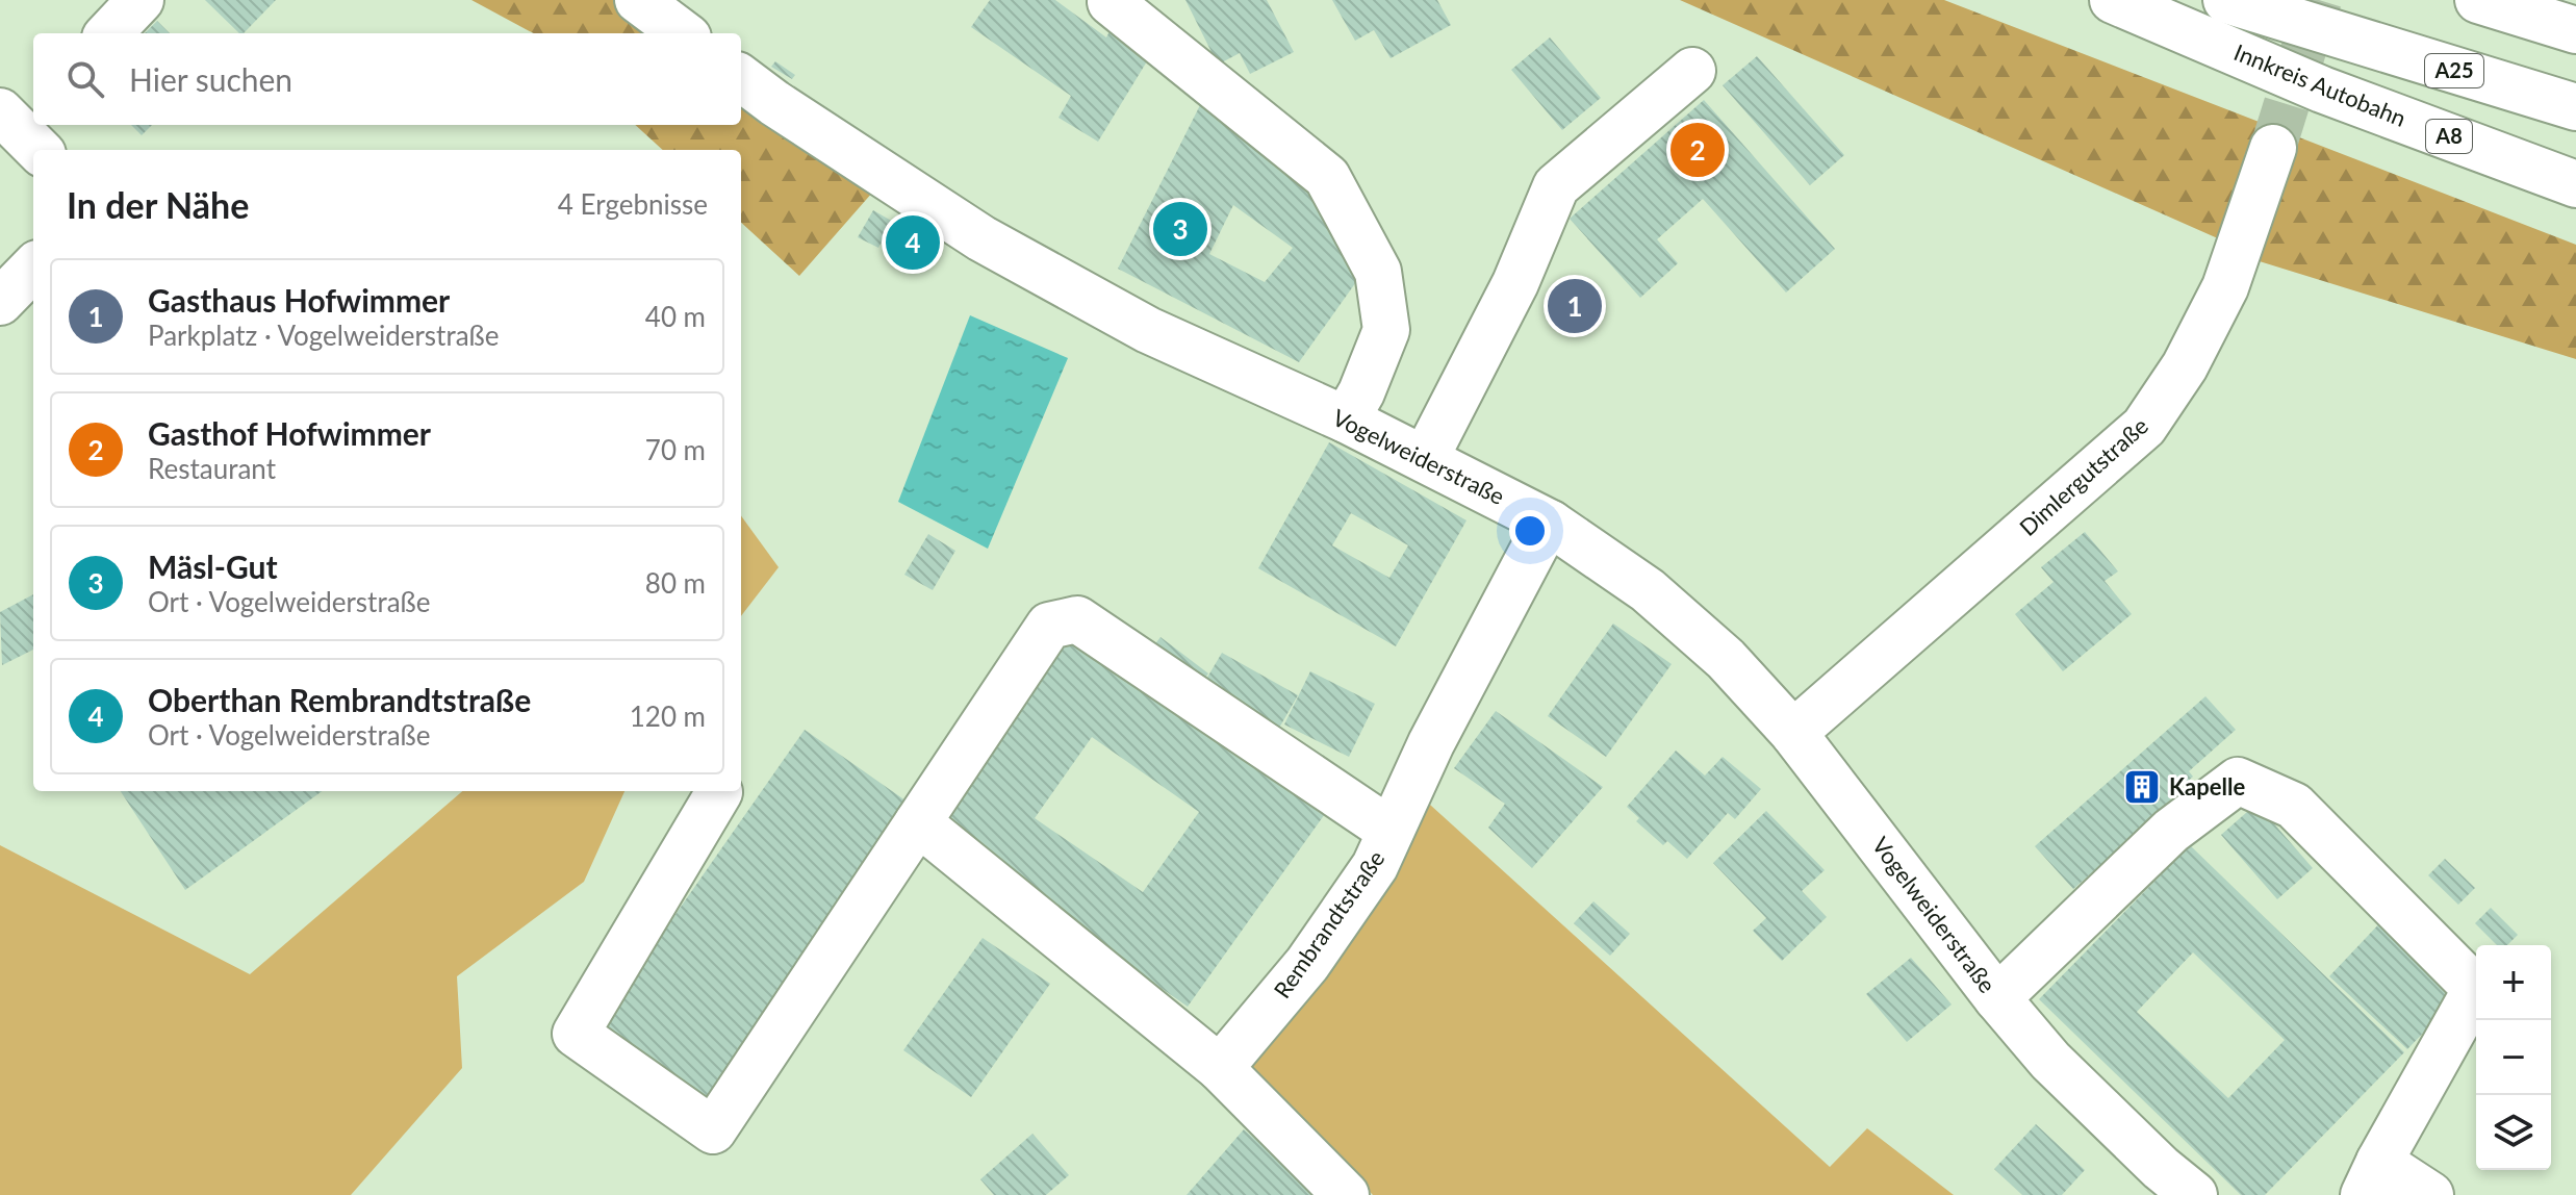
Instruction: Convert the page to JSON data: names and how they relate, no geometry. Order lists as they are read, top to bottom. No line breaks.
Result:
{"streets":{"main road":["A25","Innkreis Autobahn","A8","Vogelweiderstraße","Dimlergutstraße","Rembrandtstraße"]},"crossings":[["Vogelweiderstraße","Dimlergutstraße"],["Vogelweiderstraße","Rembrandtstraße"]],"places":{"building":["Kapelle"]},"page":{"search":"Hier suchen","pins":["2","3","4","1"],"heading":["In der Nähe","4 Ergebnisse"],"list":[{"mark":"1","name":"Gasthaus Hofwimmer","note":"Parkplatz · Vogelweiderstraße","value":"40 m"},{"mark":"2","name":"Gasthof Hofwimmer","note":"Restaurant","value":"70 m"},{"mark":"3","name":"Mäsl-Gut","note":"Ort · Vogelweiderstraße","value":"80 m"},{"mark":"4","name":"Oberthan Rembrandtstraße","note":"Ort · Vogelweiderstraße","value":"120 m"}],"map_buttons":["+","−"]}}
